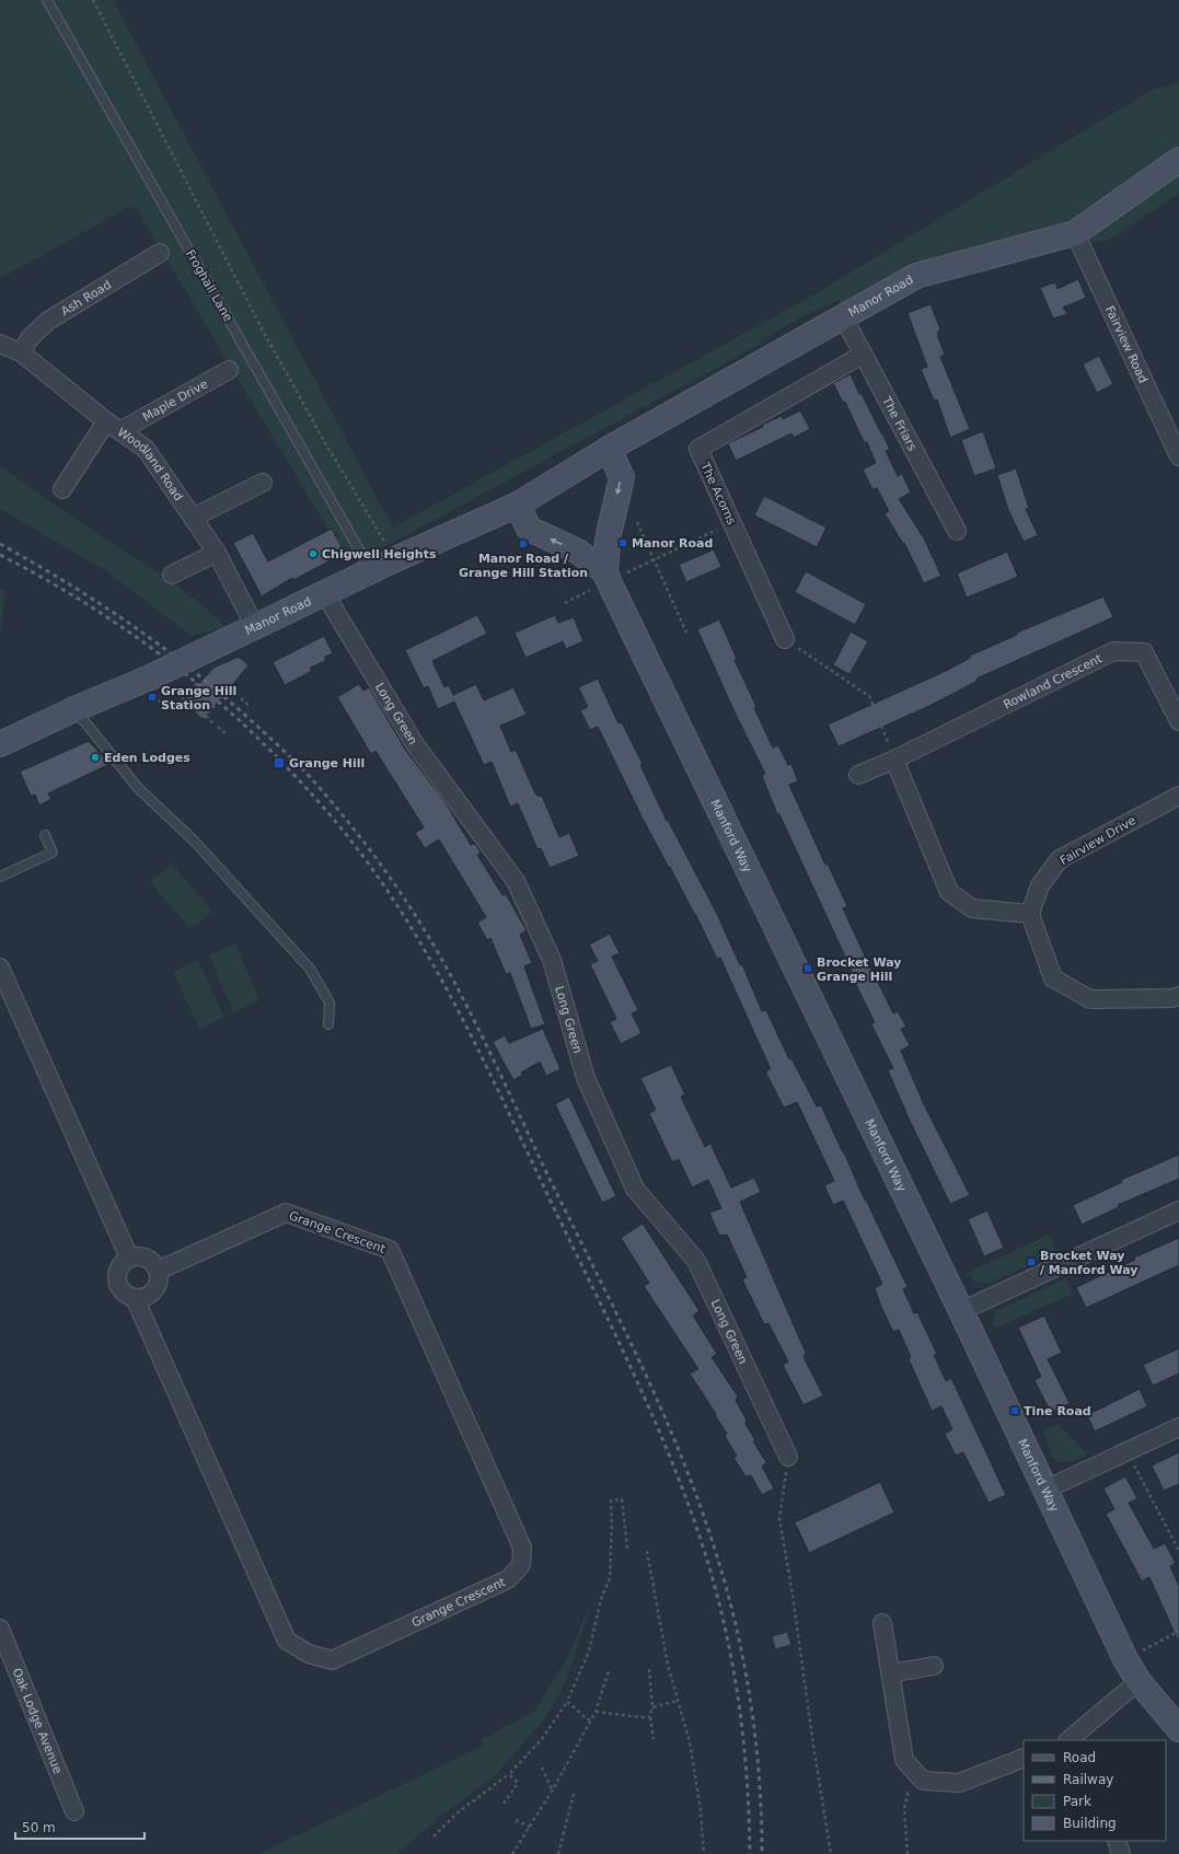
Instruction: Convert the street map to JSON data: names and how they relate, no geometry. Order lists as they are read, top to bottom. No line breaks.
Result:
{"streets":{"street":["Manor Road","Ash Road","Fairview Road","Maple Drive","The Friars","Woodland Road","The Acorns","Rowland Crescent","Long Green","Manford Way","Fairview Drive","Grange Crescent","Oak Lodge Avenue"],"lane":["Froghall Lane"]},"crossings":[["Froghall Lane","Manor Road"],["Manor Road","Fairview Road"],["Manor Road","The Friars"],["Manor Road","Woodland Road"],["Manor Road","Long Green"],["Manor Road","Manford Way"],["Ash Road","Woodland Road"],["Maple Drive","Woodland Road"],["The Friars","The Acorns"]],"places":{"transit":["Manor Road","Manor Road / Grange Hill Station","Grange Hill Station","Grange Hill","Brocket Way Grange Hill","Brocket Way / Manford Way","Tine Road"],"other":["Chigwell Heights","Eden Lodges"]},"legend":["Road","Railway","Park","Building"],"scale_bar":"50 m"}
